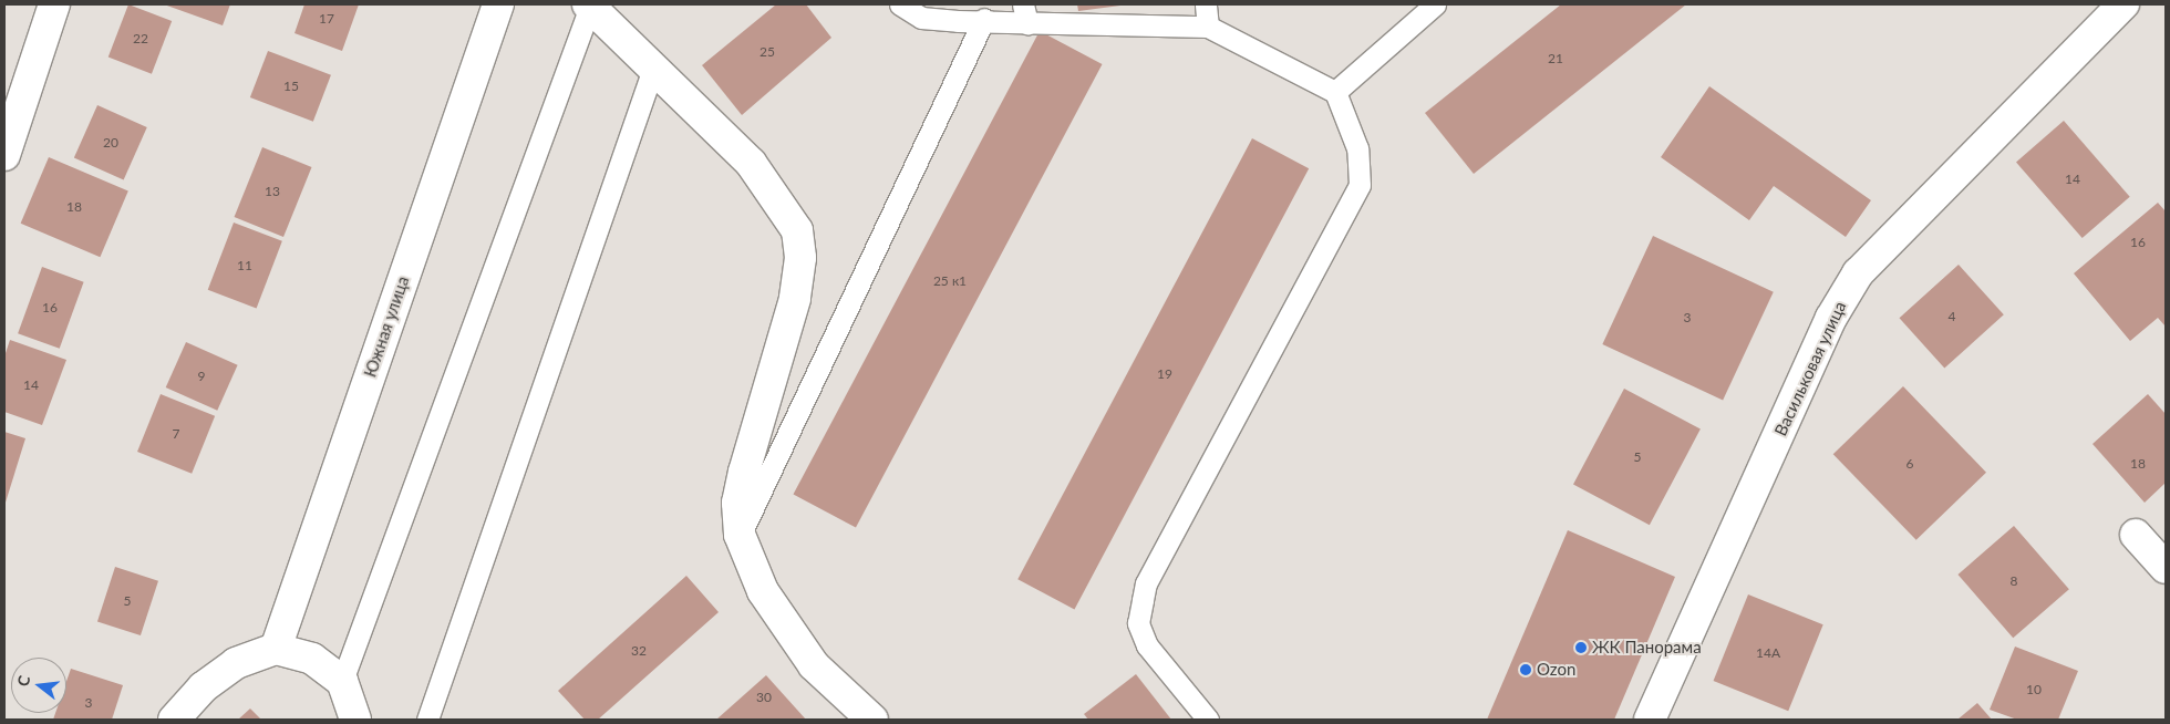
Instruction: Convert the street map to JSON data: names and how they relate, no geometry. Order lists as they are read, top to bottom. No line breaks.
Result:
{"streets":{"street":["Южная улица","Васильковая улица"]},"places":["ЖК Панорама","Ozon"],"house_numbers":["17","22","25","21","15","20","14","13","18","16","11","25 к1","16","4","3","19","9","14","7","5","6","18","8","5","32","14А","10","30","3"],"north":"left"}
